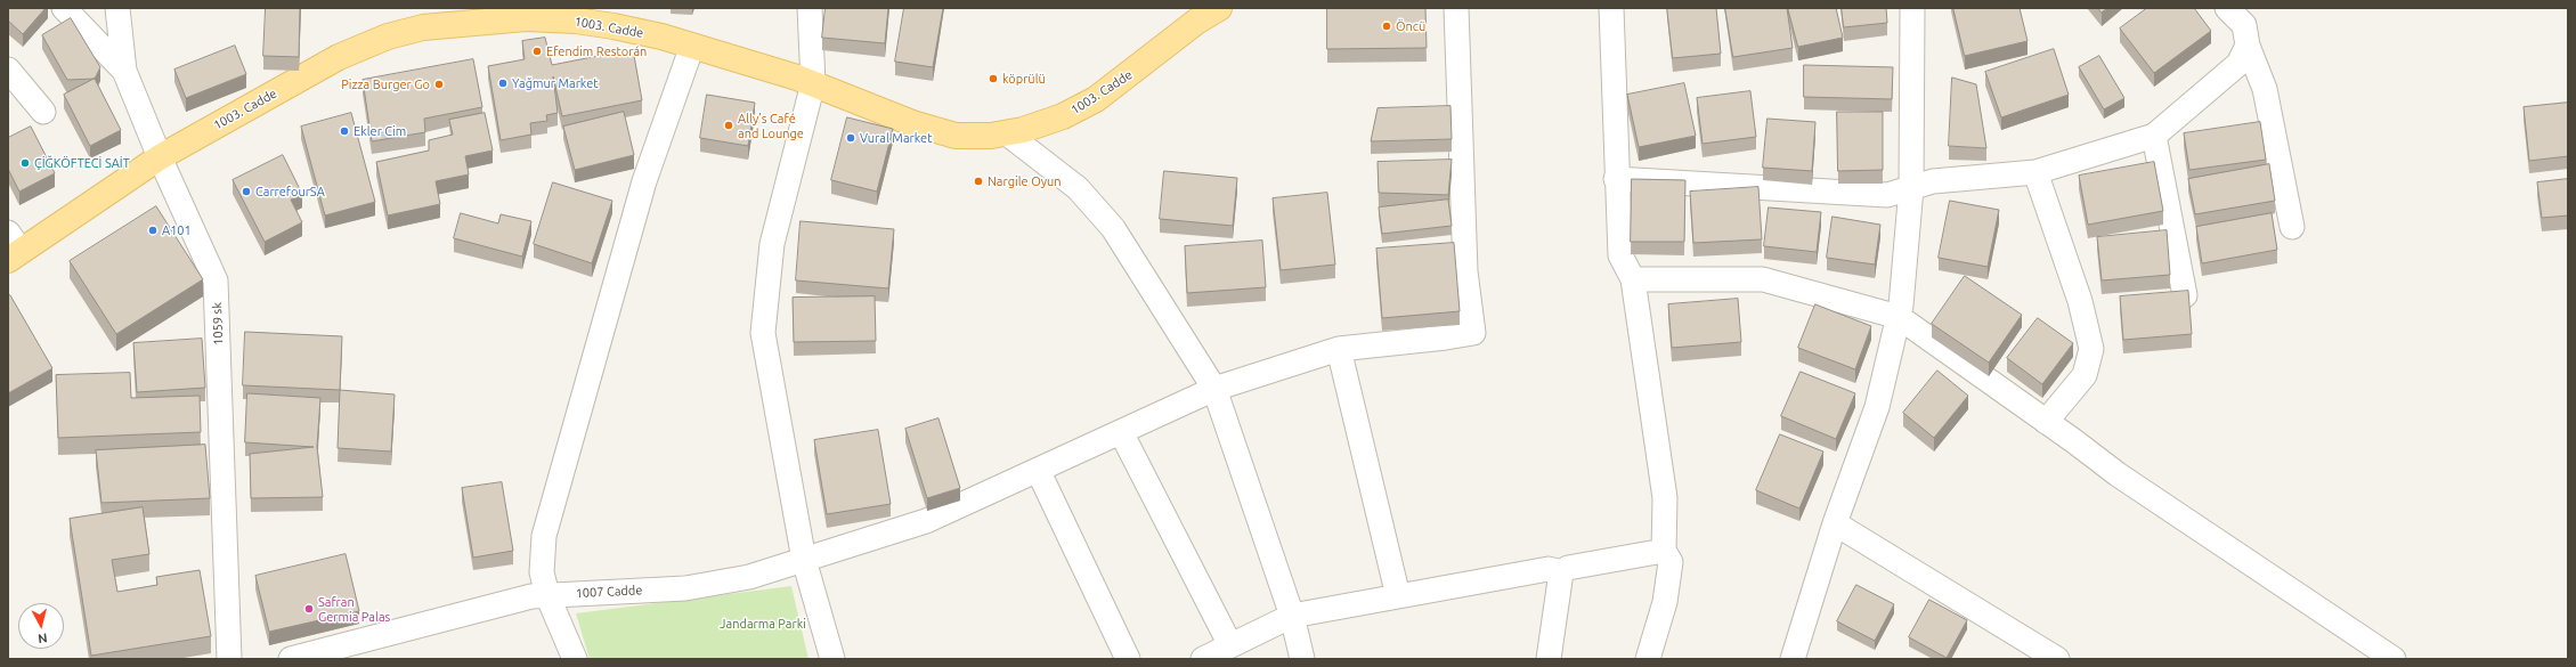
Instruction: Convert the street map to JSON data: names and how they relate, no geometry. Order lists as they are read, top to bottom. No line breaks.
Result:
{"streets":{"main road":["1003. Cadde"],"street":["1059 sk","1007 Cadde"]},"crossings":[["1003. Cadde","1059 sk"]],"parks":["Jandarma Parki"],"places":["Öncü","Efendim Restorán","köprülü","Yağmur Market","Pizza Burger Go","Ally’s Café and Lounge","Ekler Cim","Vural Market","ÇİĞKÖFTECİ SAİT","Nargile Oyun","CarrefourSA","A101","Safran Germia Palas"],"north":"bottom"}
